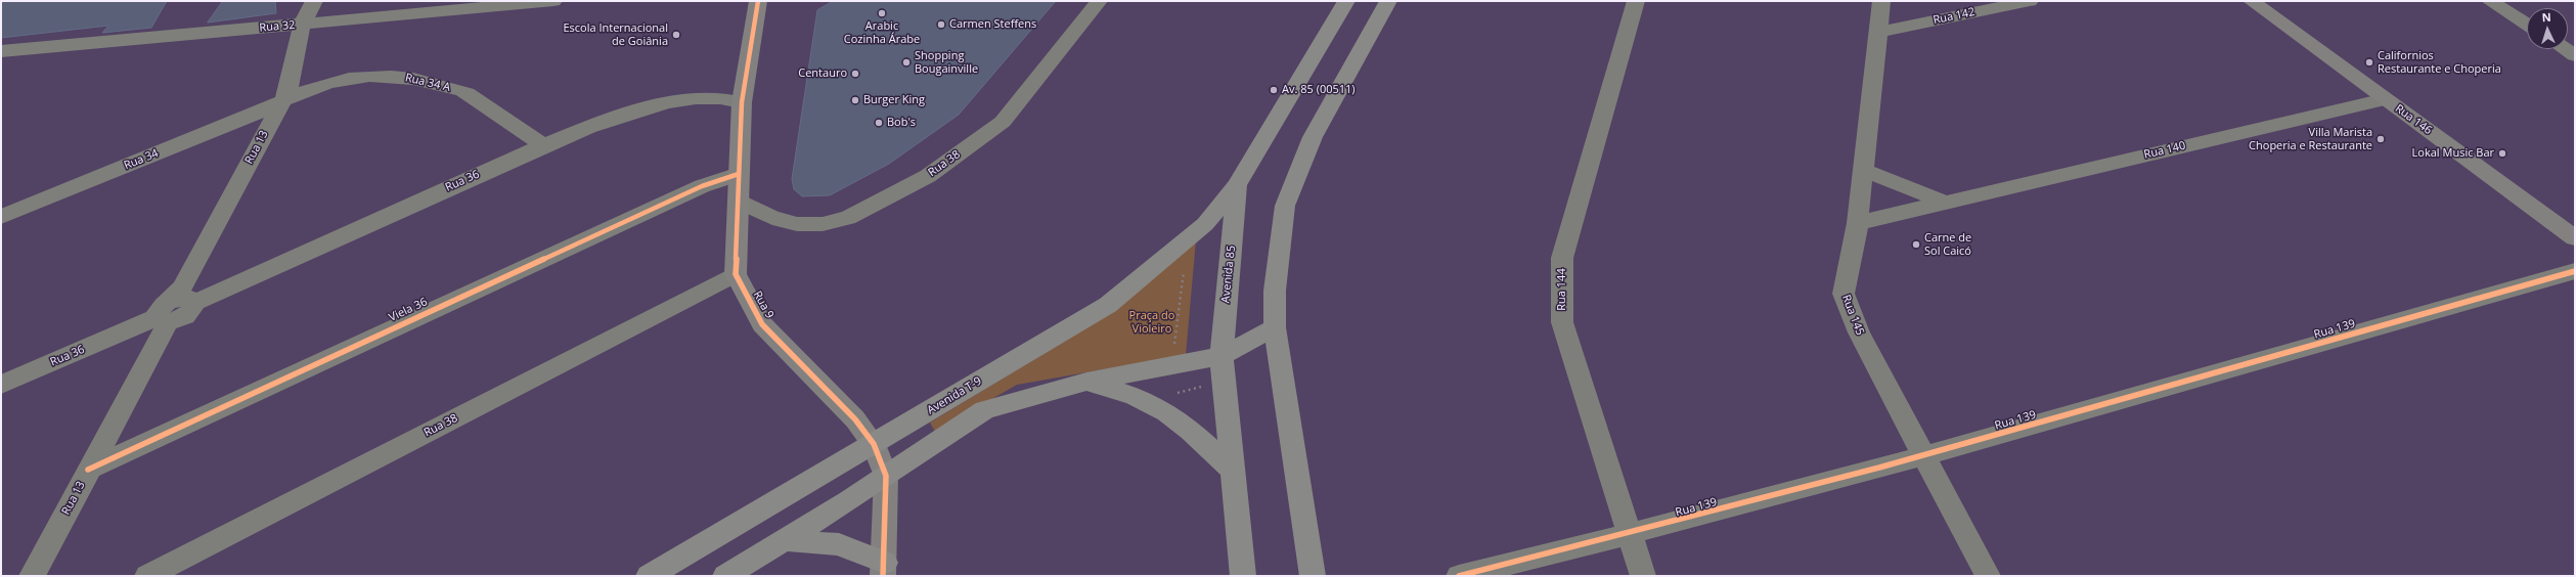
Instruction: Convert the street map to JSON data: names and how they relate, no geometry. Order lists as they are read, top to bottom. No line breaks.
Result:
{"streets":{"main road":["Avenida 85","Avenida T-9"],"street":["Rua 142","Rua 32","Rua 34 A","Rua 146","Rua 13","Rua 140","Rua 34","Rua 38","Rua 36","Rua 144","Rua 9","Viela 36","Rua 145","Rua 139"]},"crossings":[["Rua 142","Rua 145"],["Rua 32","Rua 13"],["Rua 34 A","Rua 13"],["Rua 34 A","Rua 34"],["Rua 34 A","Rua 36"],["Rua 146","Rua 140"],["Rua 13","Rua 34"],["Rua 13","Rua 36"],["Rua 13","Viela 36"],["Rua 140","Rua 145"],["Rua 38","Rua 9"],["Avenida 85","Avenida T-9"],["Rua 144","Rua 139"],["Rua 9","Avenida T-9"],["Rua 145","Rua 139"]],"parks":["Praça do Violeiro"],"places":["Arabic Cozinha Árabe","Carmen Steffens","Escola Internacional de Goiânia","Shopping Bougainville","Californios Restaurante e Choperia","Centauro","Av. 85 (00511)","Burger King","Bob's","Villa Marista Choperia e Restaurante","Lokal Music Bar","Carne de Sol Caicó"],"north":"top"}
